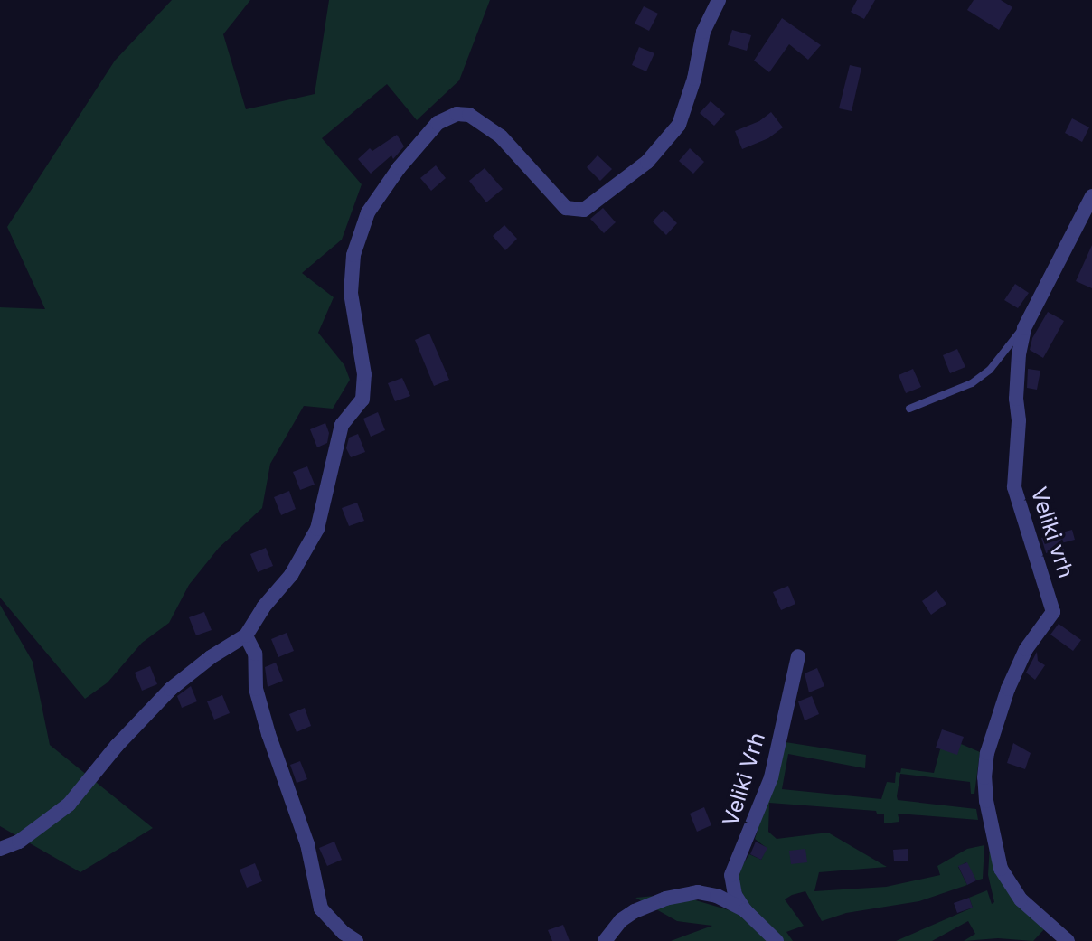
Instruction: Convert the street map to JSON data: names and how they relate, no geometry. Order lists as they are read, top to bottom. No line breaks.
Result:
{"streets":{"street":["Veliki vrh","Veliki Vrh"]}}
